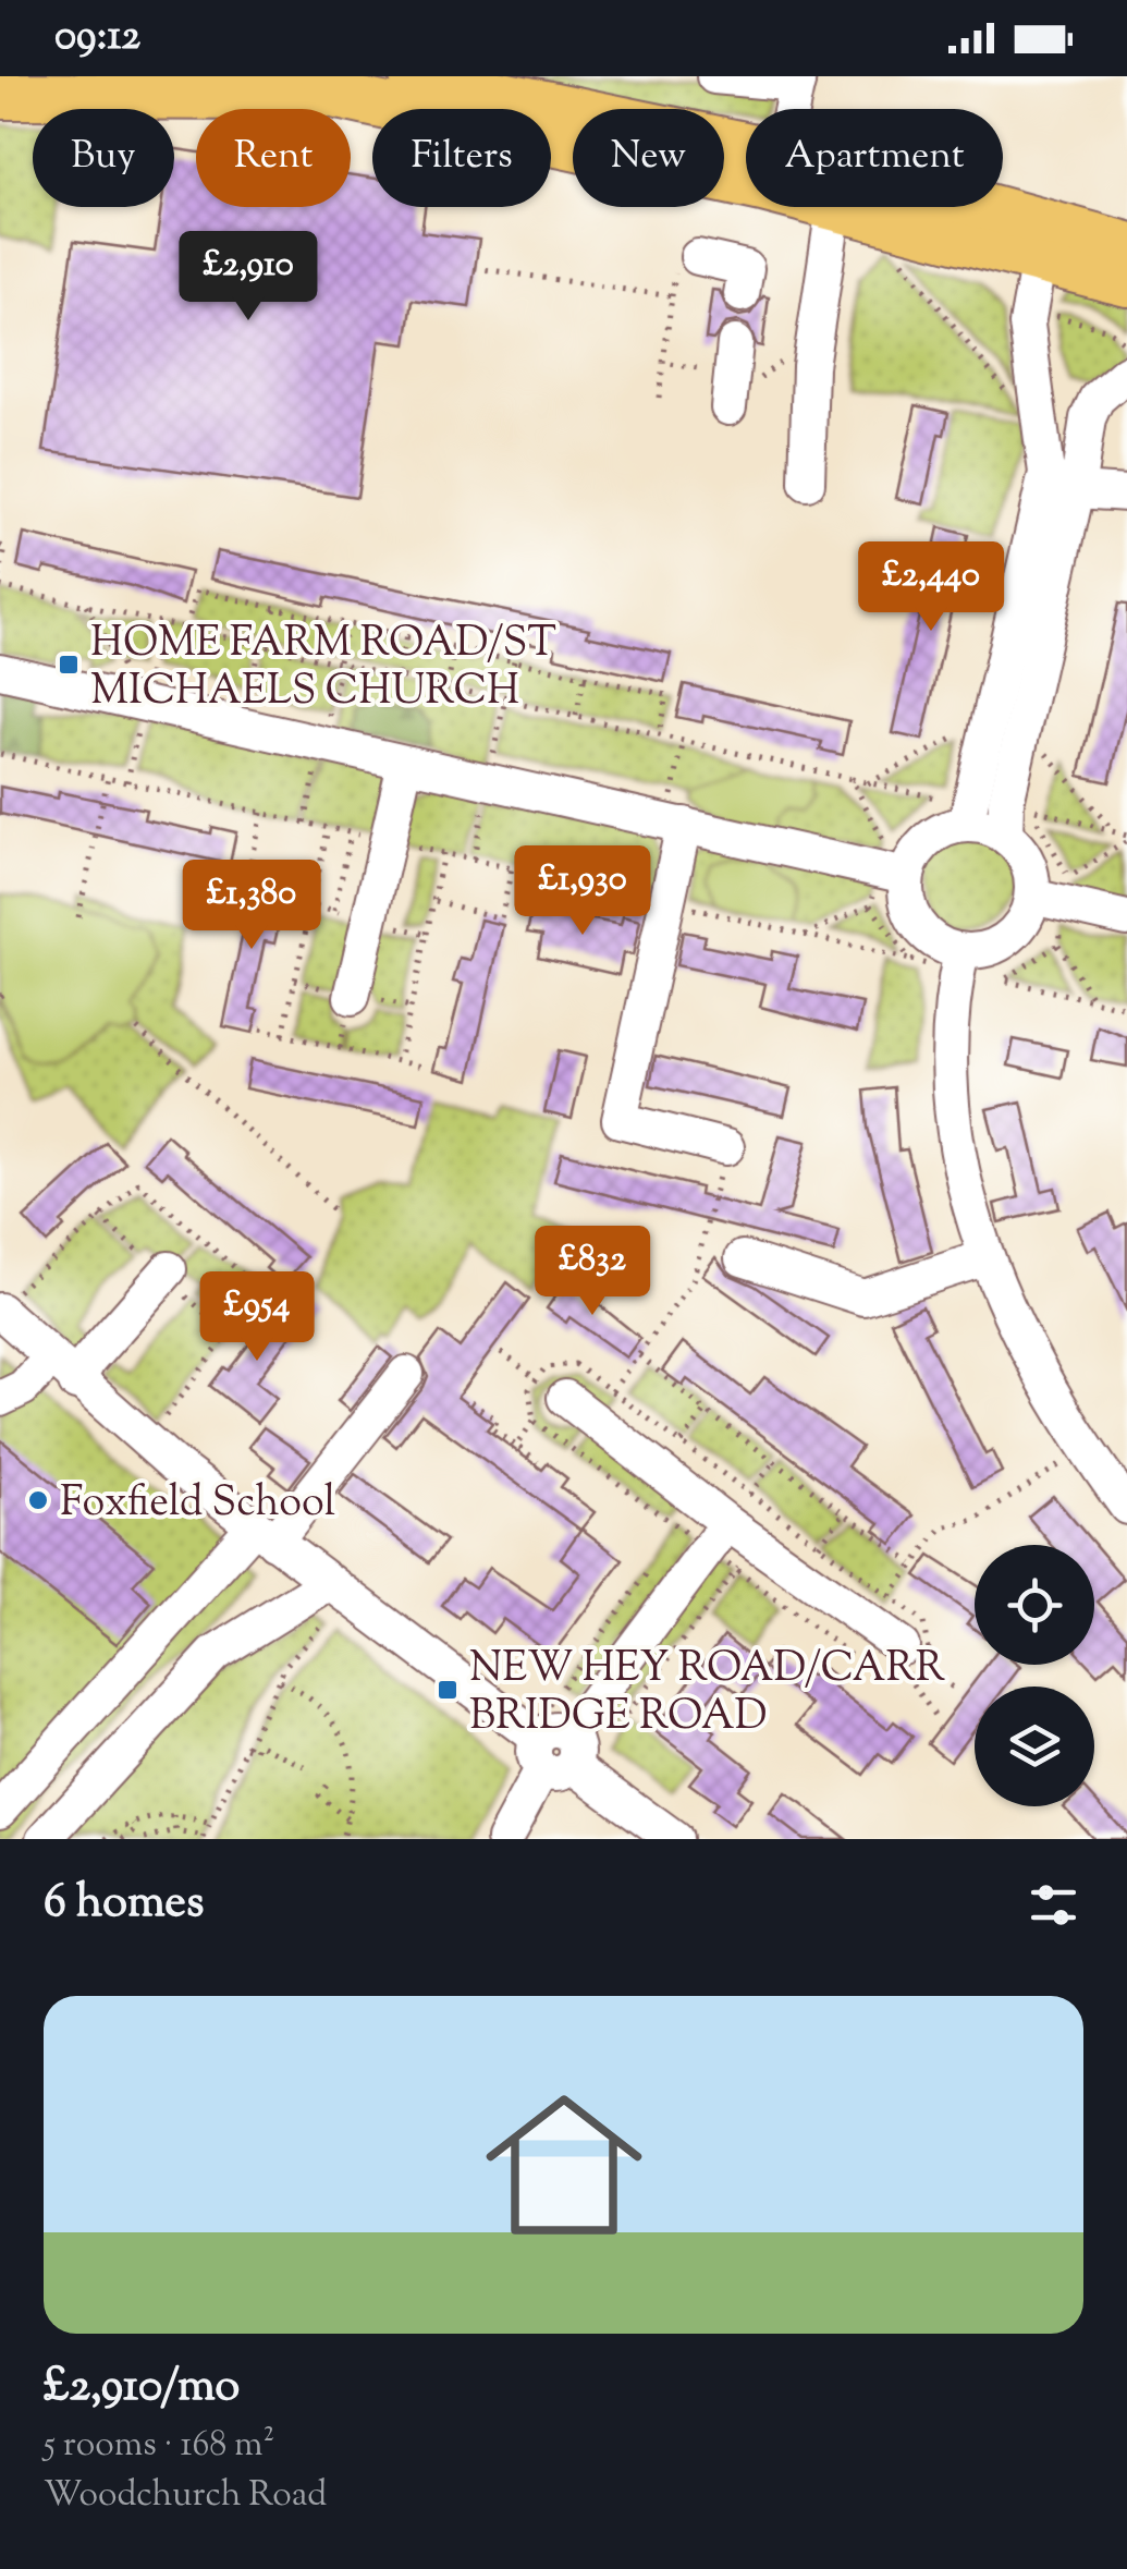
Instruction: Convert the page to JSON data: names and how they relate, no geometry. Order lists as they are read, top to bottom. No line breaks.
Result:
{"places":{"transit":["HOME FARM ROAD/ST MICHAELS CHURCH","NEW HEY ROAD/CARR BRIDGE ROAD"],"other":["Foxfield School"]},"page":{"status":"09:12","chip":["Buy","Rent","Filters","New","Apartment"],"price":["£2,910","£2,440","£1,930","£1,380","£832","£954"],"heading":"6 homes","list":[{"name":"£2,910/mo","note":"5 rooms · 168 m² · Woodchurch Road"}]}}
